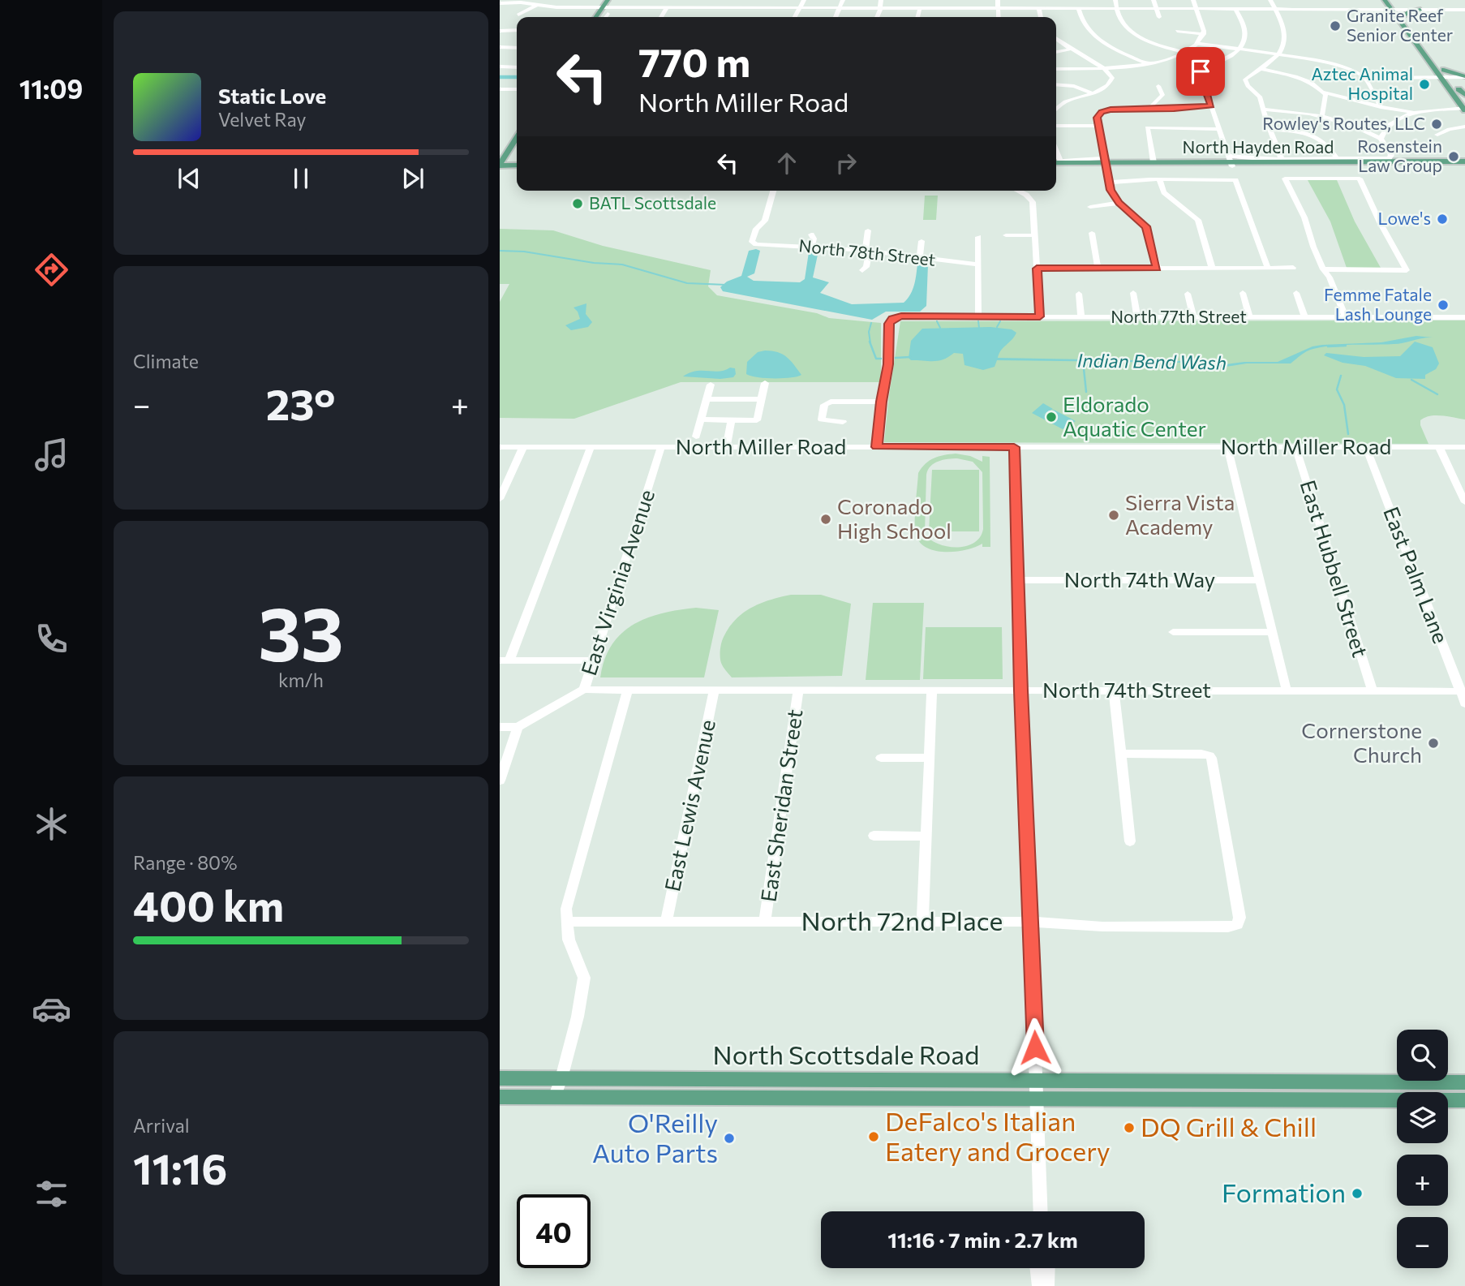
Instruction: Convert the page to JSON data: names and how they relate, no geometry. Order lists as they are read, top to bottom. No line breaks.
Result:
{"streets":{"main road":["North Hayden Road","North Scottsdale Road"],"street":["North 78th Street","North 77th Street","North Miller Road","East Hubbell Street","East Palm Lane","North 74th Way","East Virginia Avenue","North 74th Street","East Lewis Avenue","East Sheridan Street","North 72nd Place"]},"crossings":[["North Miller Road","East Hubbell Street"],["North Miller Road","East Palm Lane"],["North Miller Road","East Virginia Avenue"],["East Hubbell Street","North 74th Street"],["East Palm Lane","North 74th Street"],["East Virginia Avenue","North 74th Street"],["North 74th Street","East Lewis Avenue"],["North 74th Street","East Sheridan Street"],["East Lewis Avenue","North 72nd Place"],["East Sheridan Street","North 72nd Place"]],"water":["Indian Bend Wash"],"places":["Granite Reef Senior Center","Aztec Animal Hospital","Rowley's Routes, LLC","Rosenstein Law Group","BATL Scottsdale","Lowe's","Femme Fatale Lash Lounge","Eldorado Aquatic Center","Sierra Vista Academy","Coronado High School","Cornerstone Church","DQ Grill & Chill","DeFalco's Italian Eatery and Grocery","O'Reilly Auto Parts","Formation"],"page":{"tabs":"11:09","turn":["770 m","North Miller Road"],"song":["Static Love","Velvet Ray"],"tile":["Climate",["33","km/h"],["Range · 80%","400 km"],["Arrival","11:16"]],"heat":["−","23°","+"],"map_buttons":["+","−"],"limit":"40","trip":"11:16 · 7 min · 2.7 km"}}
